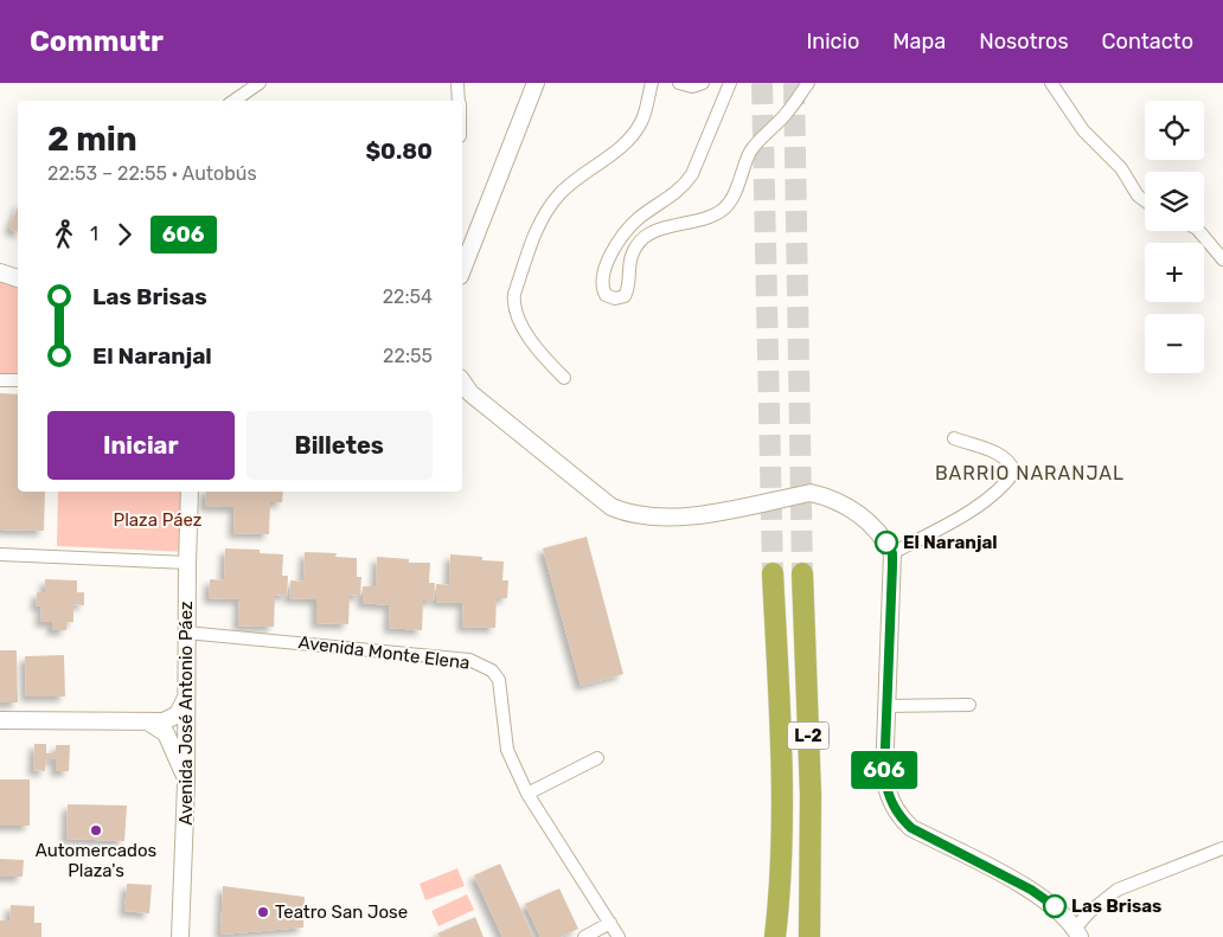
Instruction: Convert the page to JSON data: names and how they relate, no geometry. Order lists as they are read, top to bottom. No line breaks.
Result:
{"streets":{"highway":["L-2"],"street":["Avenida Monte Elena","Avenida José Antonio Páez"]},"crossings":[["Avenida Monte Elena","Avenida José Antonio Páez"]],"districts":["BARRIO NARANJAL"],"parks":["Plaza Páez"],"places":["El Naranjal","Automercados Plaza's","Las Brisas","Teatro San Jose"],"lines":["bus line 606"],"page":{"header":"Commutr","nav":["Inicio","Mapa","Nosotros","Contacto"],"on_map":"606","map_buttons":["+","−"],"heading":["2 min","22:53 – 22:55 · Autobús","$0.80"],"legs":["1","606"],"list":[{"name":"Las Brisas","value":"22:54"},{"name":"El Naranjal","value":"22:55"}],"buttons":["Iniciar","Billetes"]}}
